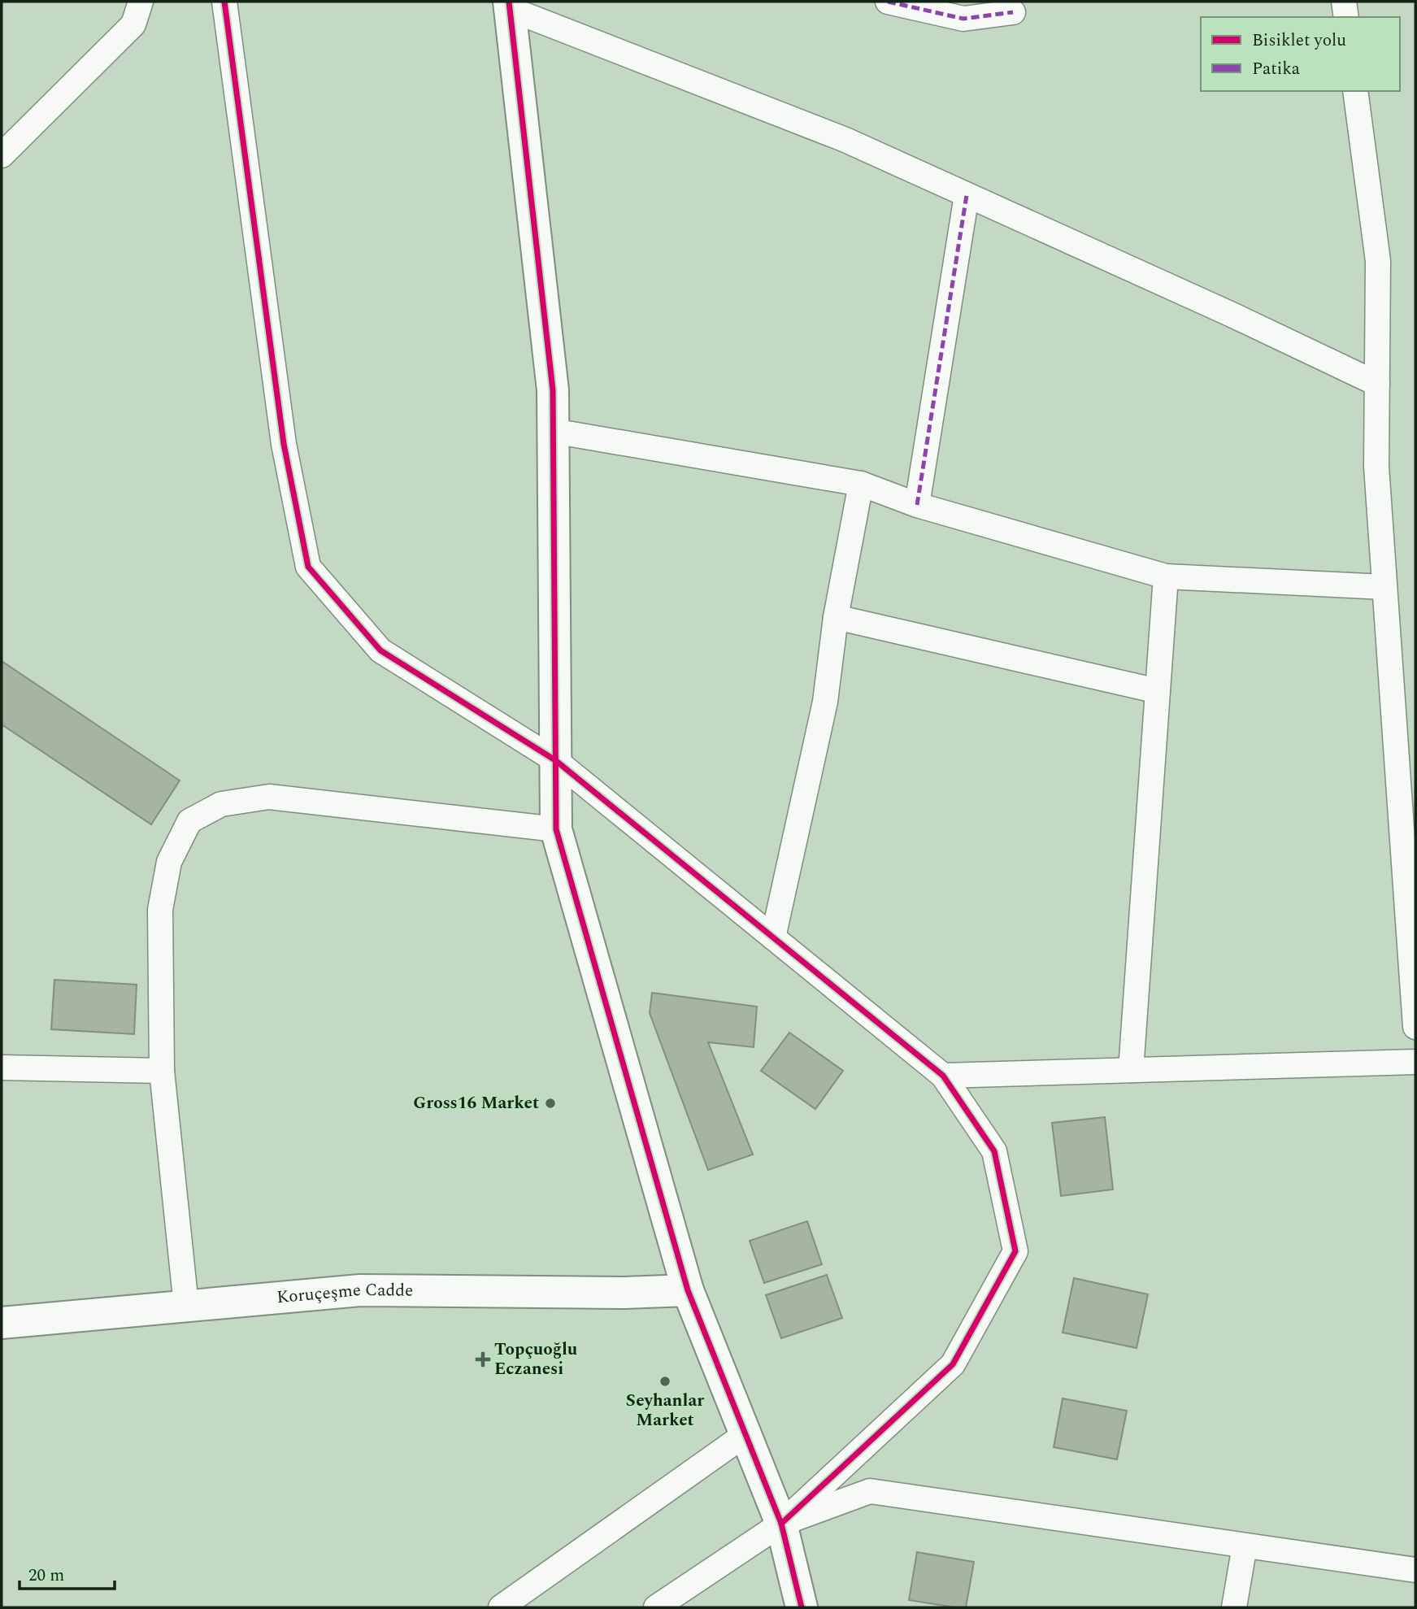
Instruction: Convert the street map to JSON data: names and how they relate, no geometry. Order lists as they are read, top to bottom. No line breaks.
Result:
{"streets":{"street":["Koruçeşme Cadde"]},"places":{"other":["Gross16 Market","Seyhanlar Market"],"health":["Topçuoğlu Eczanesi"]},"legend":["Bisiklet yolu","Patika"],"scale_bar":"20 m"}
